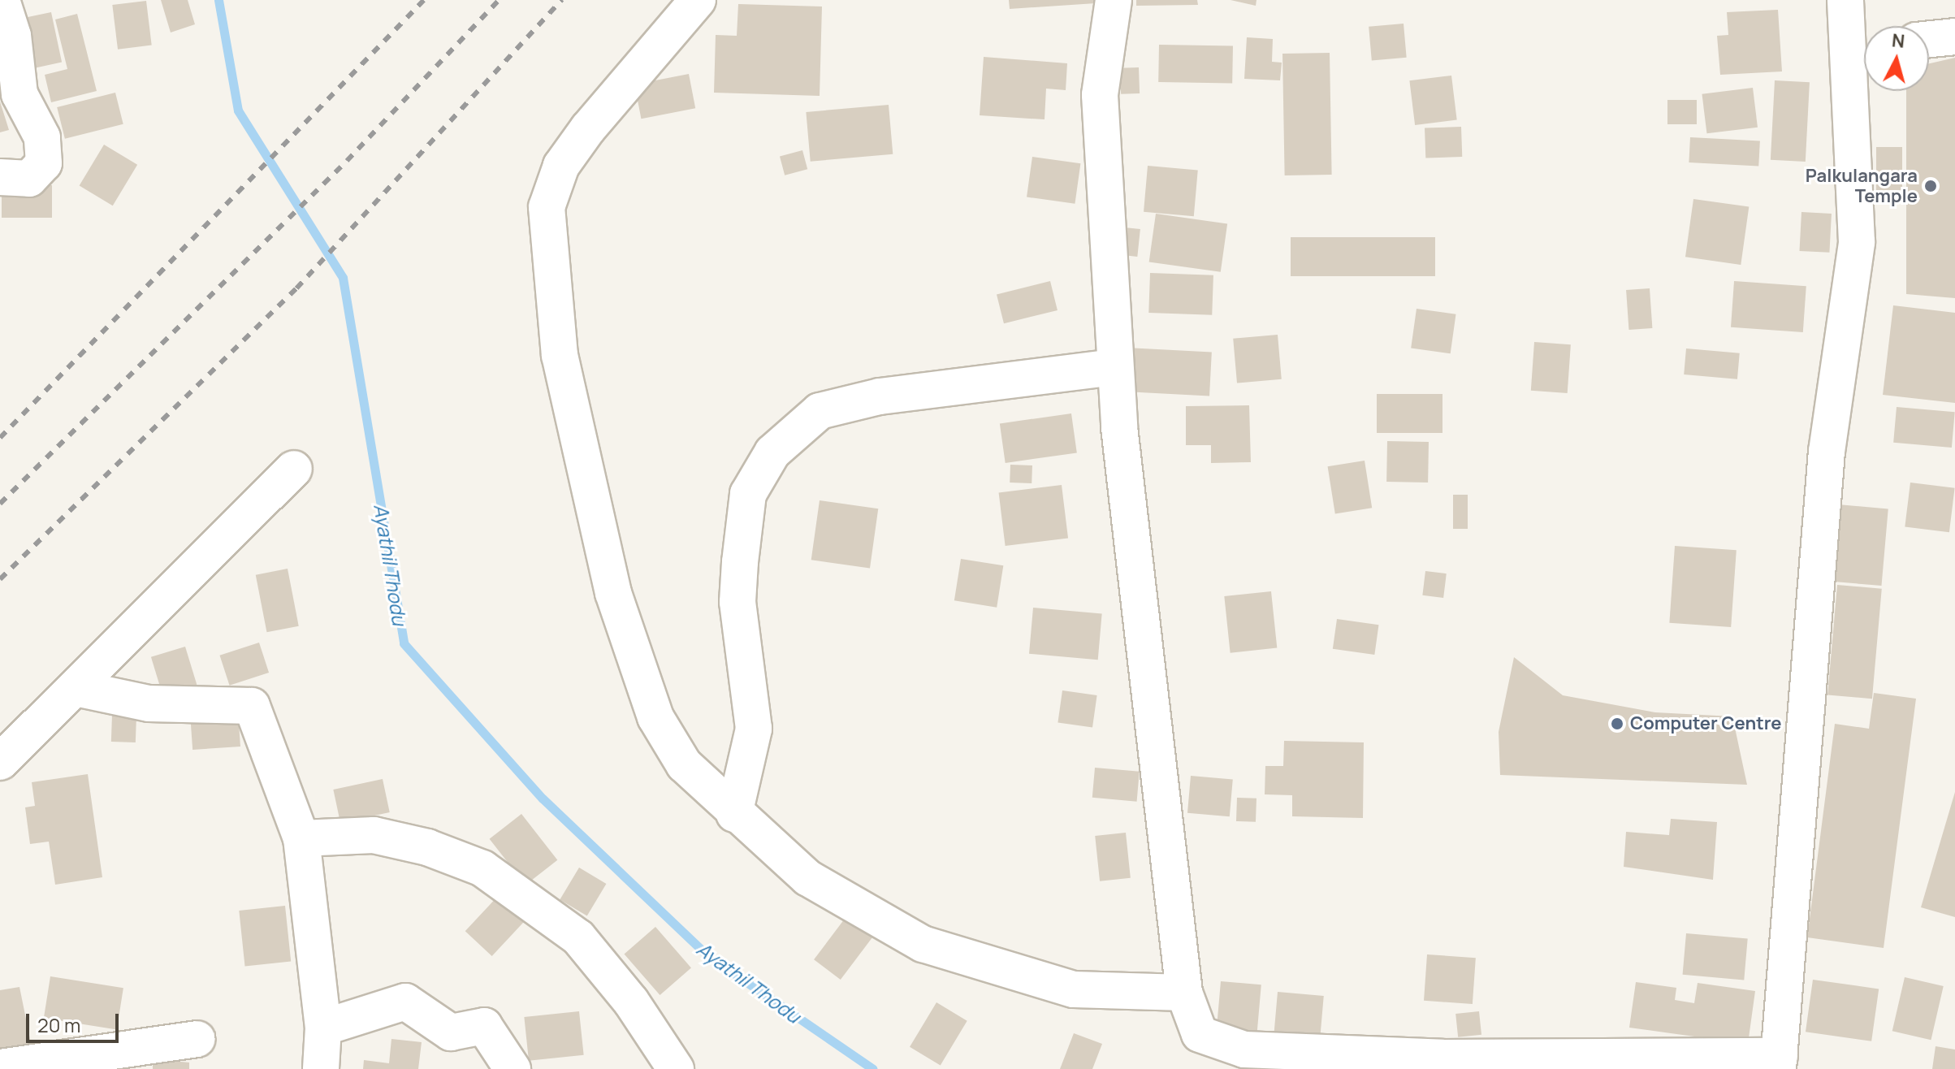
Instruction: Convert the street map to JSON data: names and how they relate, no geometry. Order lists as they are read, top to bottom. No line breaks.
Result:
{"water":["Ayathil Thodu"],"places":["Palkulangara Temple","Computer Centre"],"scale_bar":"20 m","north":"top"}
